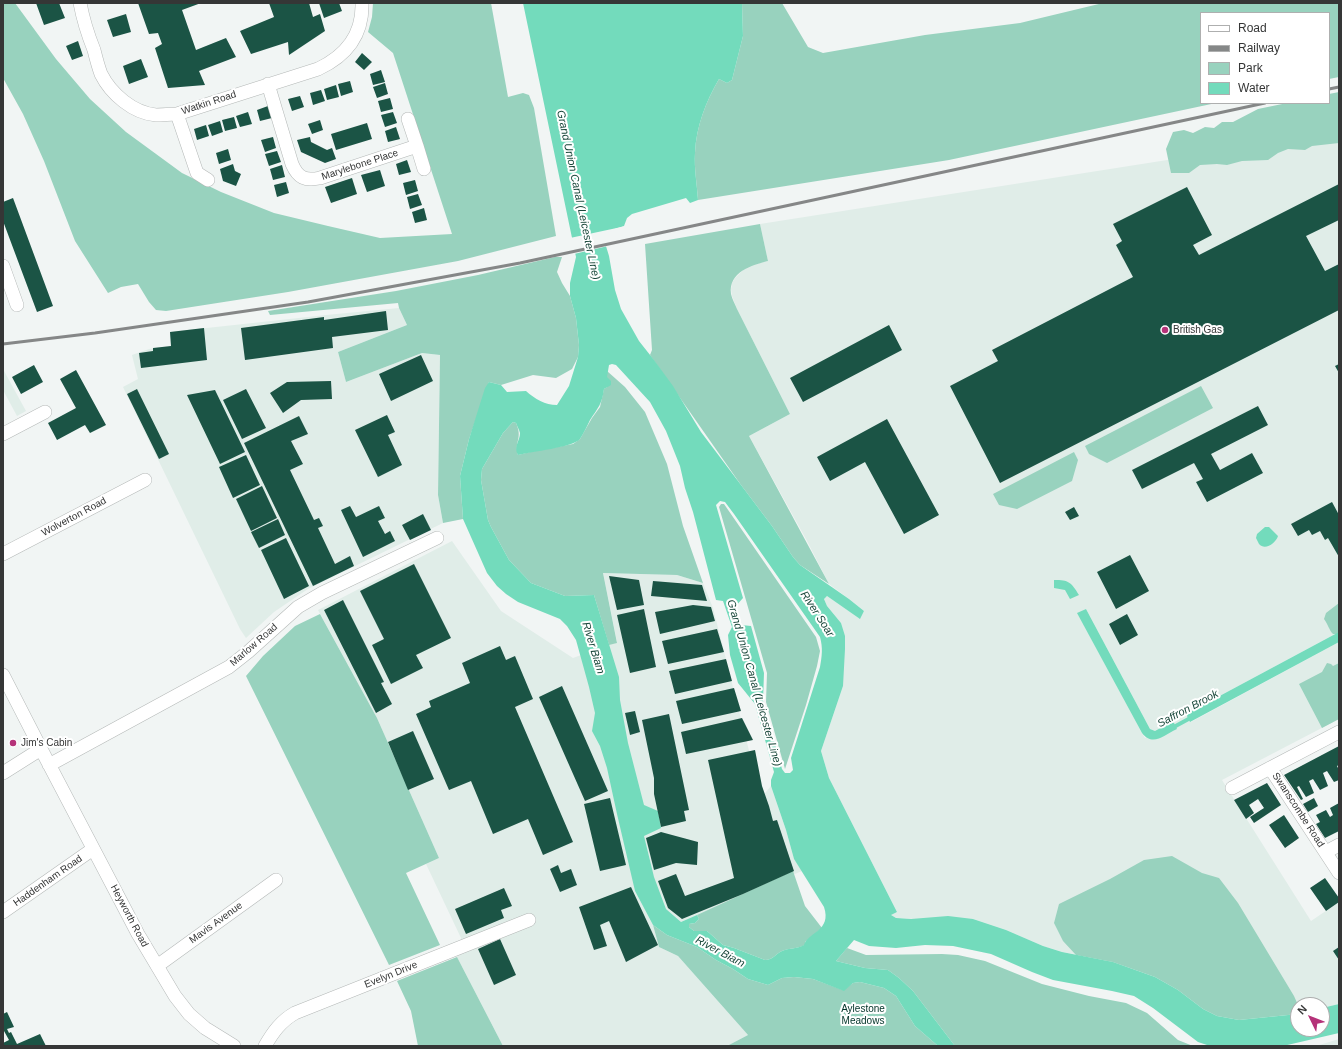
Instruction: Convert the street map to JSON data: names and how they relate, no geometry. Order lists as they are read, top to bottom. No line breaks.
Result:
{"streets":{"street":["Watkin Road","Marylebone Place","Wolverton Road","Marlow Road","Swanscombe Road","Haddenham Road","Heyworth Road","Mavis Avenue","Evelyn Drive"]},"crossings":[["Watkin Road","Marylebone Place"],["Marlow Road","Heyworth Road"],["Haddenham Road","Heyworth Road"],["Heyworth Road","Mavis Avenue"]],"water":["Grand Union Canal (Leicester Line)","River Soar","River Biam","Saffron Brook"],"parks":["Aylestone Meadows"],"places":["British Gas","Jim's Cabin"],"legend":["Road","Railway","Park","Water"],"north":"top left"}
